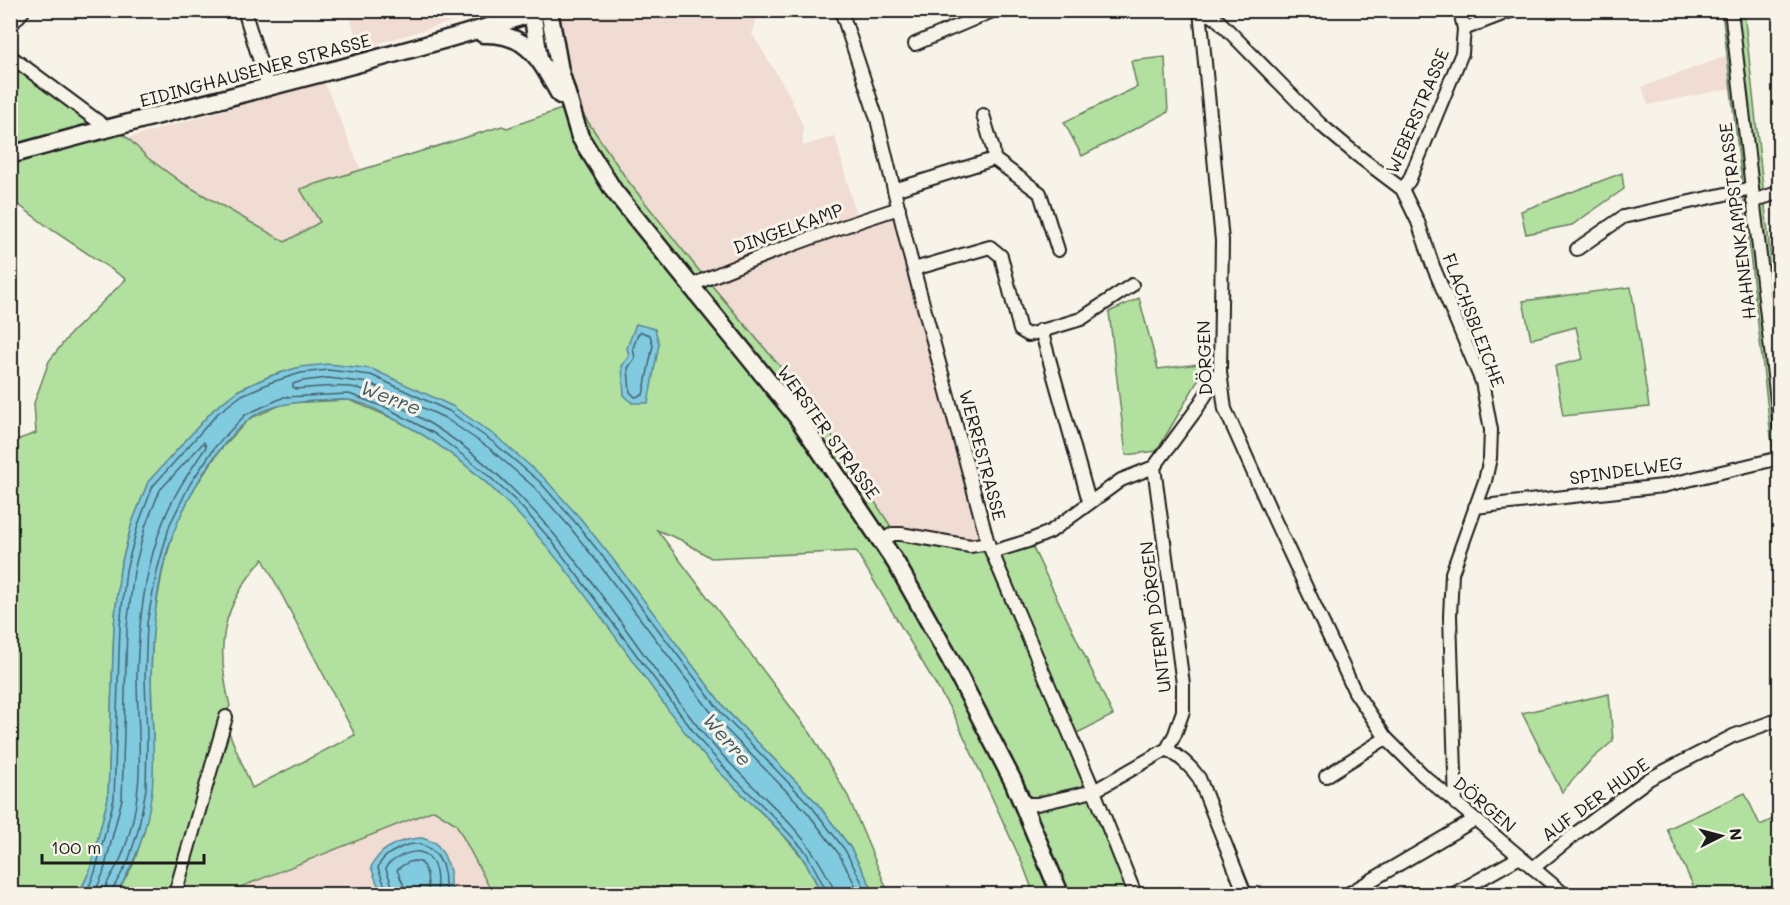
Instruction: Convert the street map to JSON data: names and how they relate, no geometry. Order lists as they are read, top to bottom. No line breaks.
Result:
{"streets":{"main road":["EIDINGHAUSENER STRASSE","WERSTER STRASSE"],"street":["WEBERSTRASSE","HAHNENKAMPSTRASSE","DINGELKAMP","FLACHSBLEICHE","DÖRGEN","WERRESTRASSE","SPINDELWEG","UNTERM DÖRGEN","AUF DER HUDE"]},"crossings":[["EIDINGHAUSENER STRASSE","WERSTER STRASSE"],["WEBERSTRASSE","FLACHSBLEICHE"],["DINGELKAMP","WERSTER STRASSE"],["DINGELKAMP","WERRESTRASSE"],["FLACHSBLEICHE","DÖRGEN"],["FLACHSBLEICHE","SPINDELWEG"],["DÖRGEN","AUF DER HUDE"]],"water":["Werre"],"scale_bar":"100 m","north":"right"}
